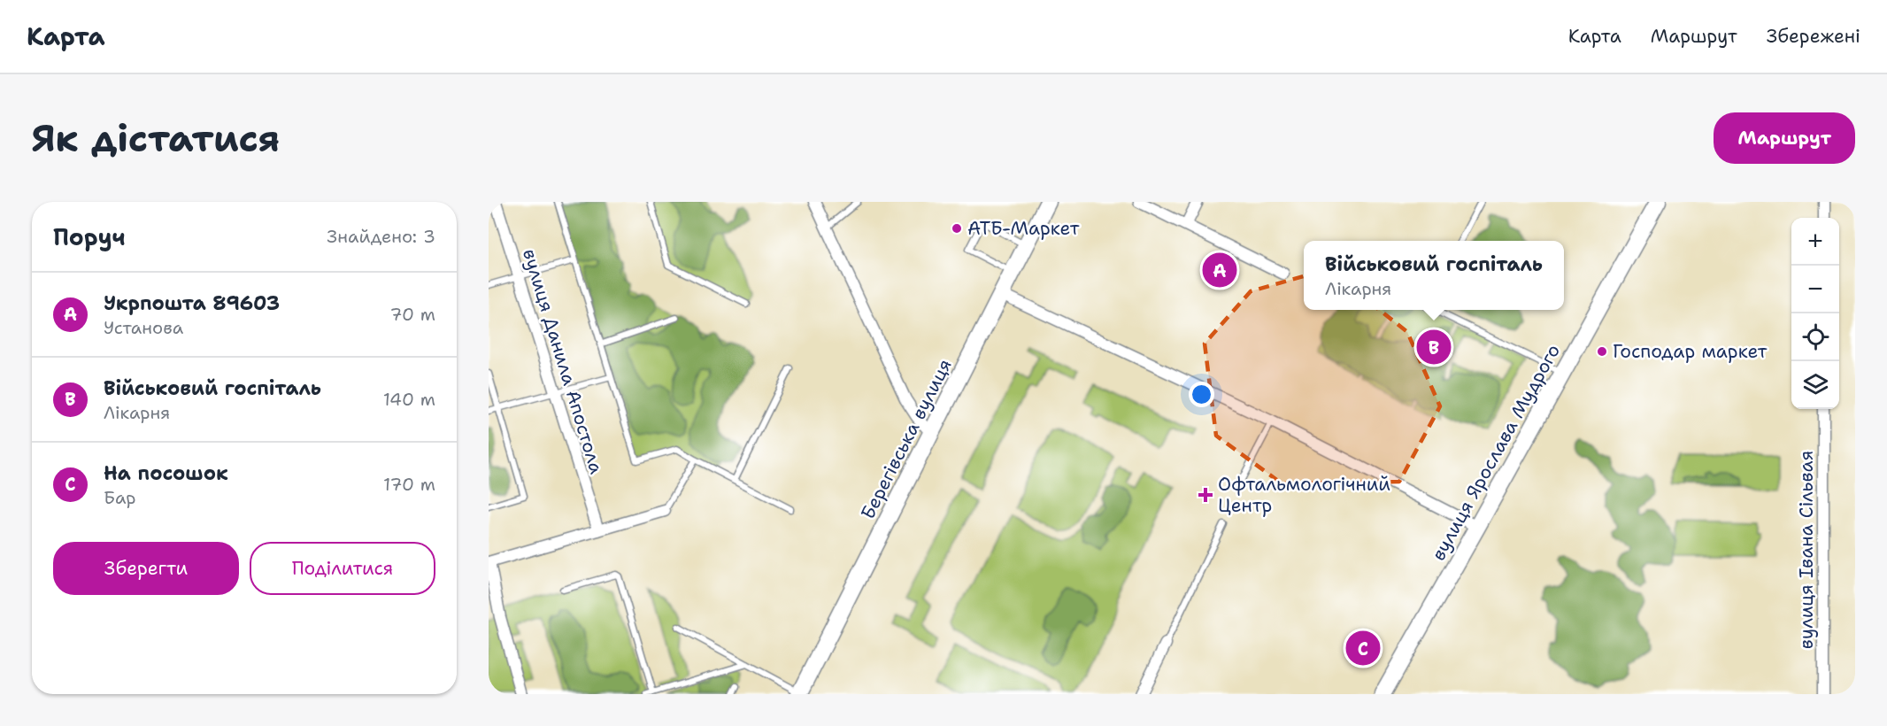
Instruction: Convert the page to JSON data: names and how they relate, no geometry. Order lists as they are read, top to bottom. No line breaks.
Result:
{"streets":{"street":["вулиця Данила Апостола","Берегівська вулиця","вулиця Ярослава Мудрого","вулиця Івана Сільвая"]},"places":{"other":["АТБ-Маркет","Господар маркет"],"health":["Офтальмологічний Центр"]},"page":{"header":"Карта","nav":["Карта","Маршрут","Збережені"],"buttons":["Маршрут",["Зберегти","Поділитися"]],"title":"Як дістатися","heading":["Поруч","Знайдено: 3"],"map_buttons":["+","−"],"popup":["Військовий госпіталь","Лікарня"],"pins":["A","B","C"],"list":[{"mark":"A","name":"Укрпошта 89603","note":"Установа","value":"70 m"},{"mark":"B","name":"Військовий госпіталь","note":"Лікарня","value":"140 m"},{"mark":"C","name":"На посошок","note":"Бар","value":"170 m"}]}}
